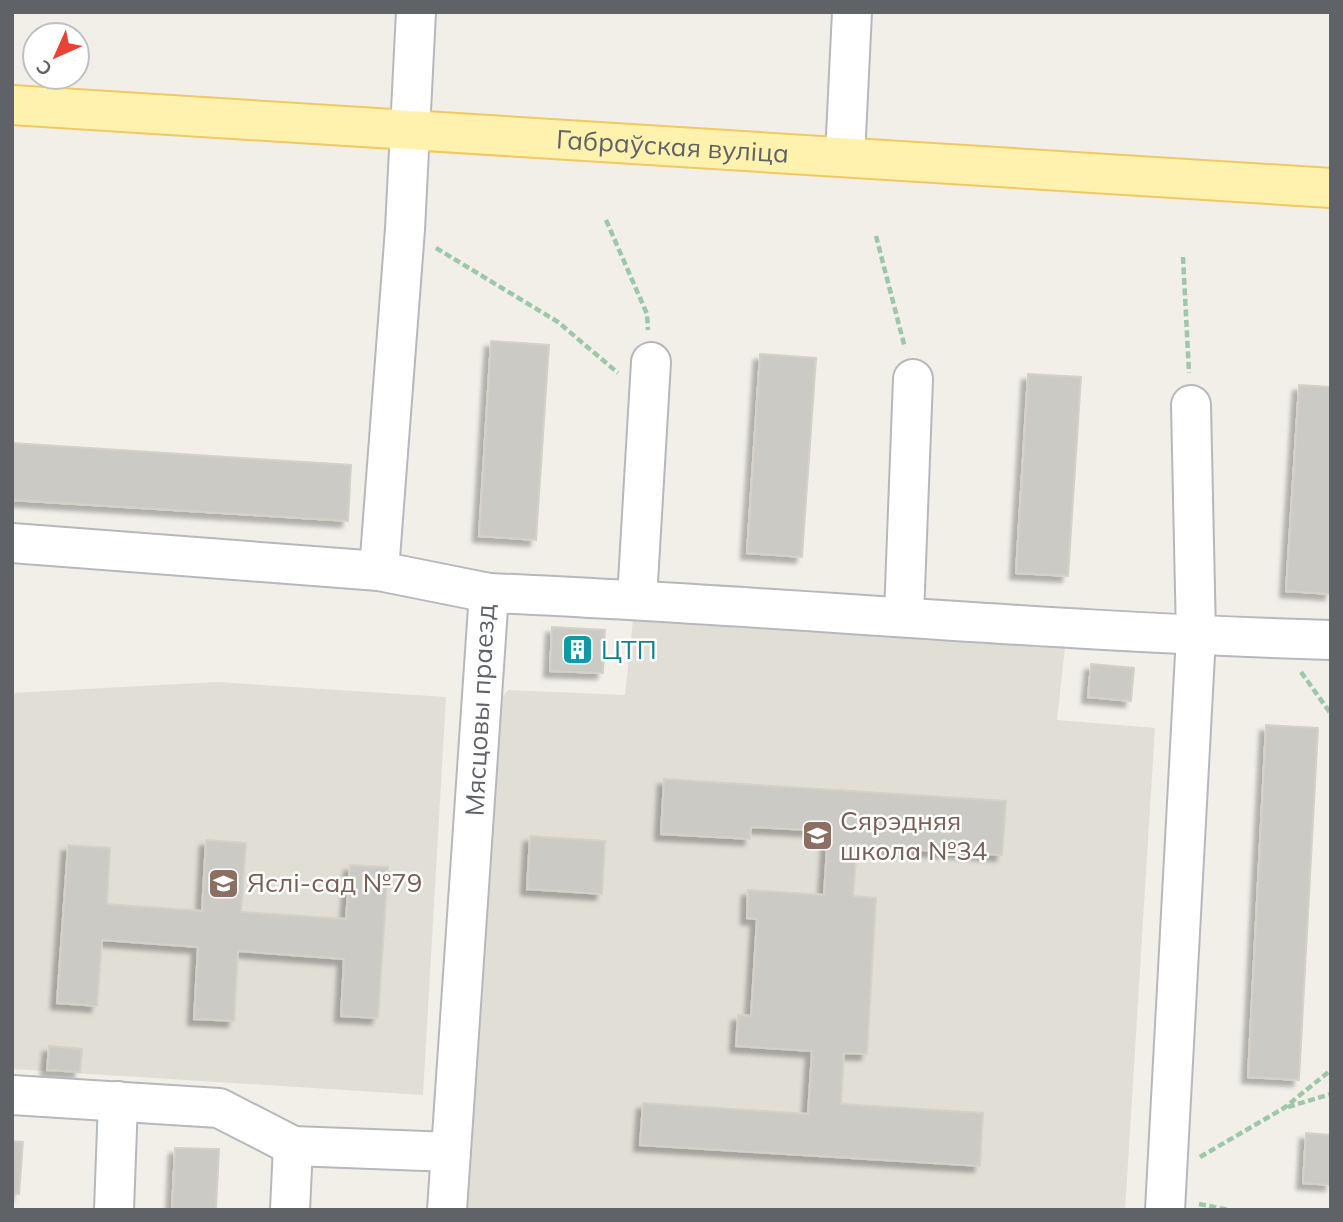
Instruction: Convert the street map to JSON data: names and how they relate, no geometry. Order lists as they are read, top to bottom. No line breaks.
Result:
{"streets":{"main road":["Габраўская вуліца"],"street":["Мясцовы праезд"]},"places":{"building":["ЦТП"],"school or university":["Сярэдняя школа №34","Яслі-сад №79"]},"north":"bottom left"}
